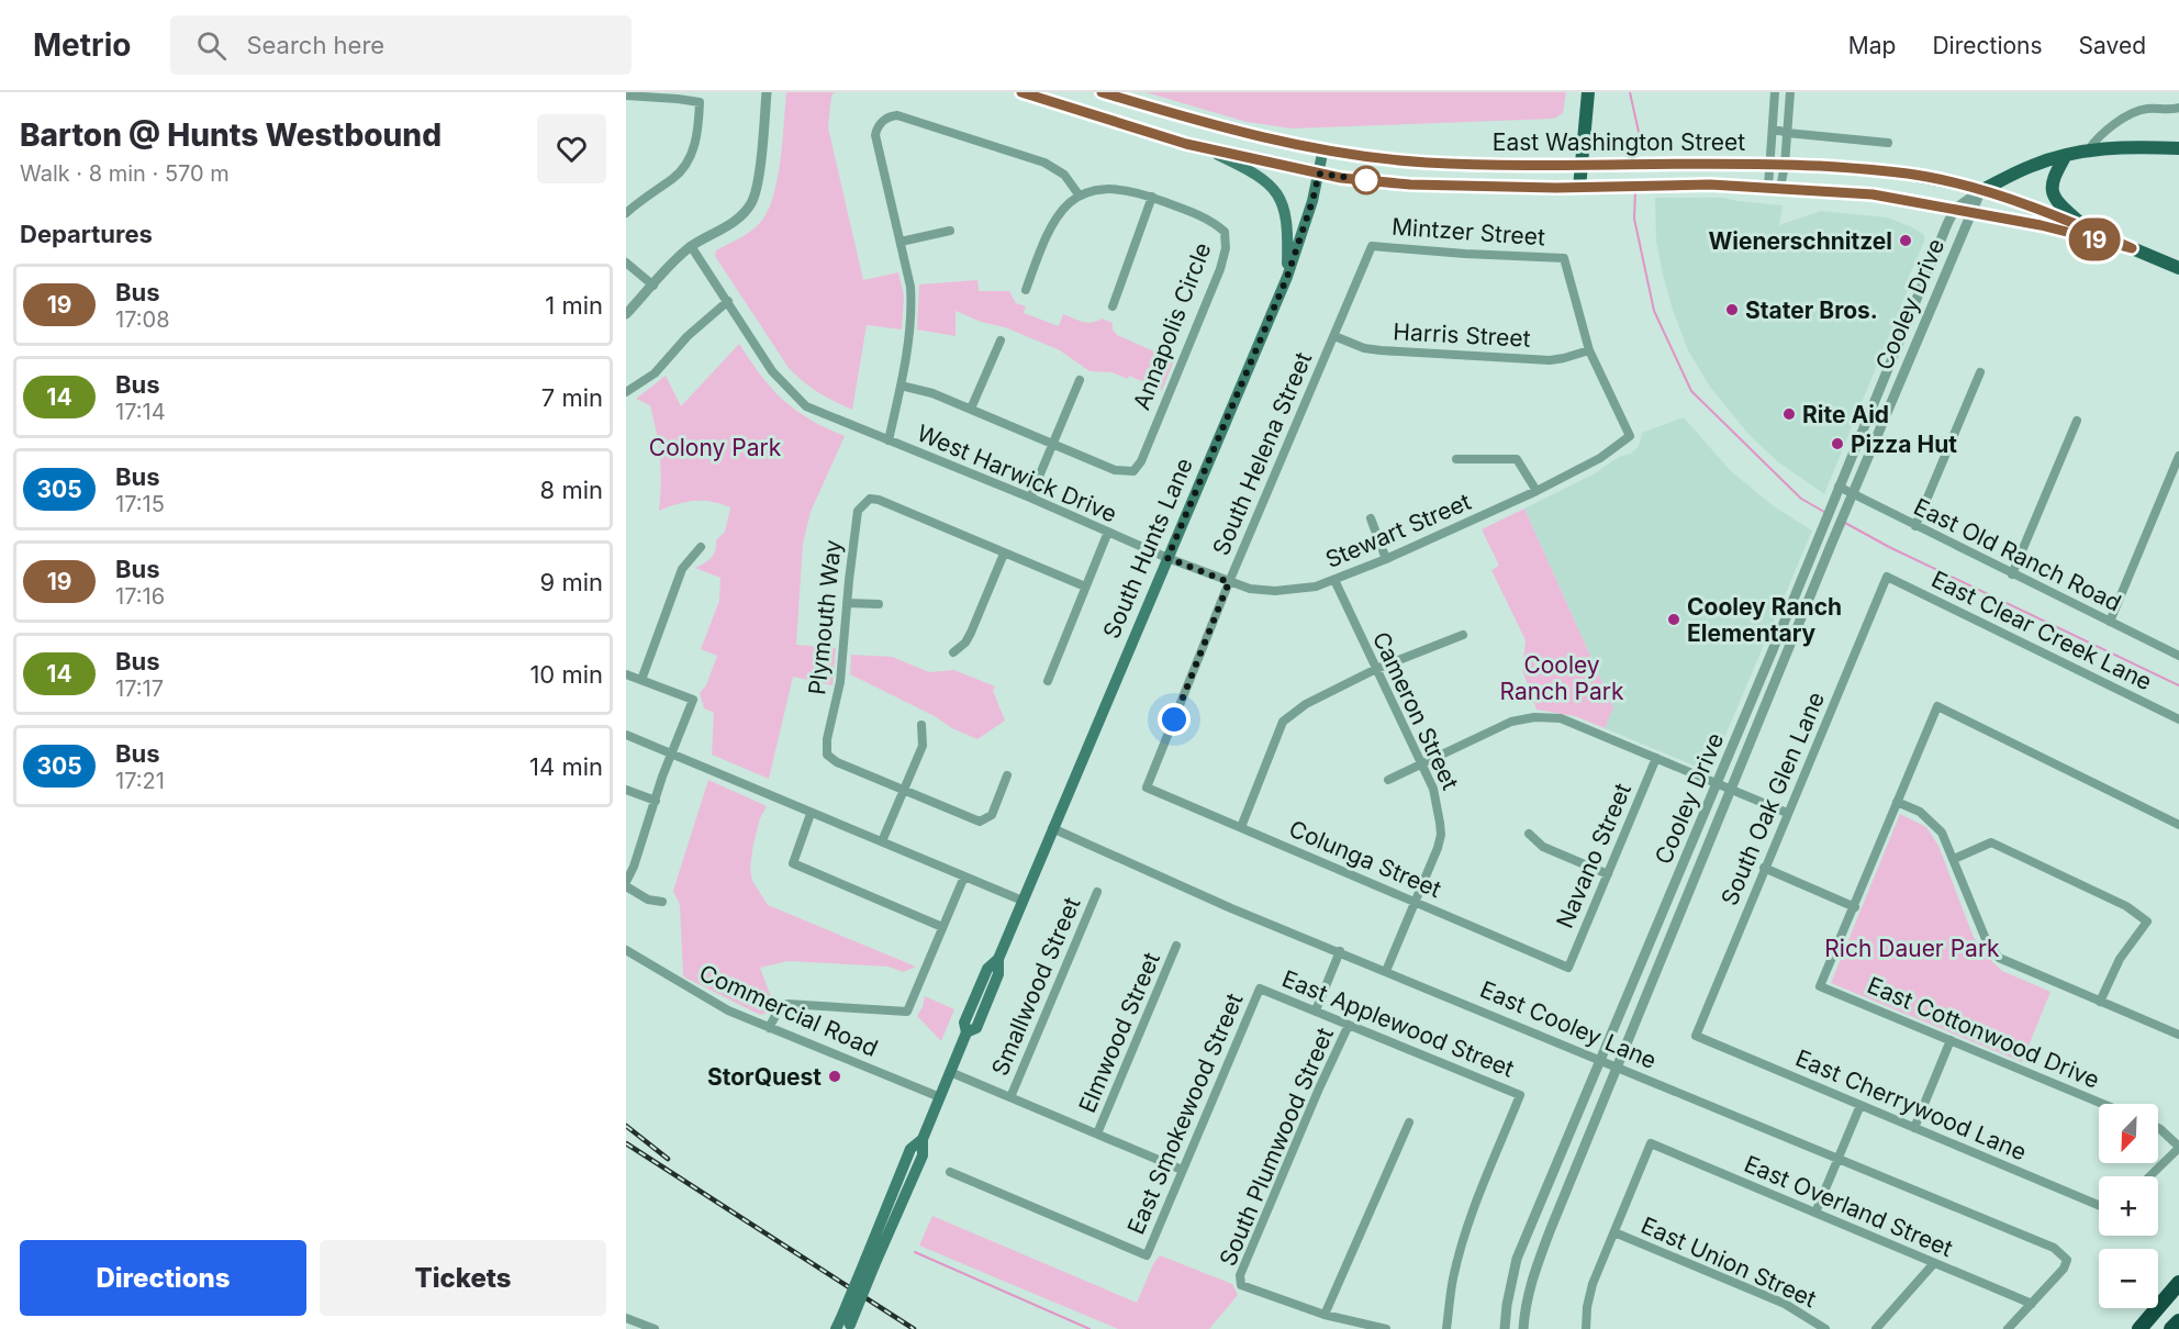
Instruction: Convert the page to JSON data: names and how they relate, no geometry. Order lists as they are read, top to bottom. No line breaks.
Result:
{"streets":{"main road":["East Washington Street","South Hunts Lane"],"street":["Mintzer Street","Cooley Drive","Annapolis Circle","Harris Street","South Helena Street","West Harwick Drive","Stewart Street","East Old Ranch Road","Plymouth Way","East Clear Creek Lane","Cameron Street","South Oak Glen Lane","Navano Street","Colunga Street","Smallwood Street","Commercial Road","East Applewood Street","East Cooley Lane","Elmwood Street","East Cottonwood Drive","East Cherrywood Lane","East Smokewood Street","South Plumwood Street","East Overland Street","East Union Street"]},"crossings":[["East Washington Street","Cooley Drive"],["East Washington Street","South Hunts Lane"],["Mintzer Street","Harris Street"],["Mintzer Street","South Helena Street"],["Mintzer Street","Stewart Street"],["Cooley Drive","East Old Ranch Road"],["Cooley Drive","East Cooley Lane"],["Harris Street","South Helena Street"],["Harris Street","Stewart Street"],["South Helena Street","Stewart Street"],["South Helena Street","Colunga Street"],["West Harwick Drive","Stewart Street"],["West Harwick Drive","South Hunts Lane"],["Stewart Street","South Hunts Lane"],["Stewart Street","Cameron Street"],["South Hunts Lane","Commercial Road"],["South Hunts Lane","East Cooley Lane"],["East Clear Creek Lane","South Oak Glen Lane"],["Cameron Street","Colunga Street"],["Cameron Street","East Cooley Lane"],["South Oak Glen Lane","East Cherrywood Lane"],["Navano Street","Colunga Street"],["East Applewood Street","East Smokewood Street"],["East Applewood Street","South Plumwood Street"],["East Cooley Lane","East Overland Street"],["East Overland Street","East Union Street"]],"parks":["Colony Park","Cooley Ranch Park","Rich Dauer Park"],"places":["Wienerschnitzel","Stater Bros.","Rite Aid","Pizza Hut","Cooley Ranch Elementary","StorQuest"],"lines":["bus line 19"],"north":"bottom left","page":{"header":"Metrio","search":"Search here","nav":["Map","Directions","Saved"],"heading":[["Barton @ Hunts Westbound","Walk · 8 min · 570 m"],"Departures"],"on_map":"19","list":[{"mark":"19","name":"Bus","note":"17:08","value":"1 min"},{"mark":"14","name":"Bus","note":"17:14","value":"7 min"},{"mark":"305","name":"Bus","note":"17:15","value":"8 min"},{"mark":"19","name":"Bus","note":"17:16","value":"9 min"},{"mark":"14","name":"Bus","note":"17:17","value":"10 min"},{"mark":"305","name":"Bus","note":"17:21","value":"14 min"}],"map_buttons":["+","−"],"buttons":["Directions","Tickets"]}}
